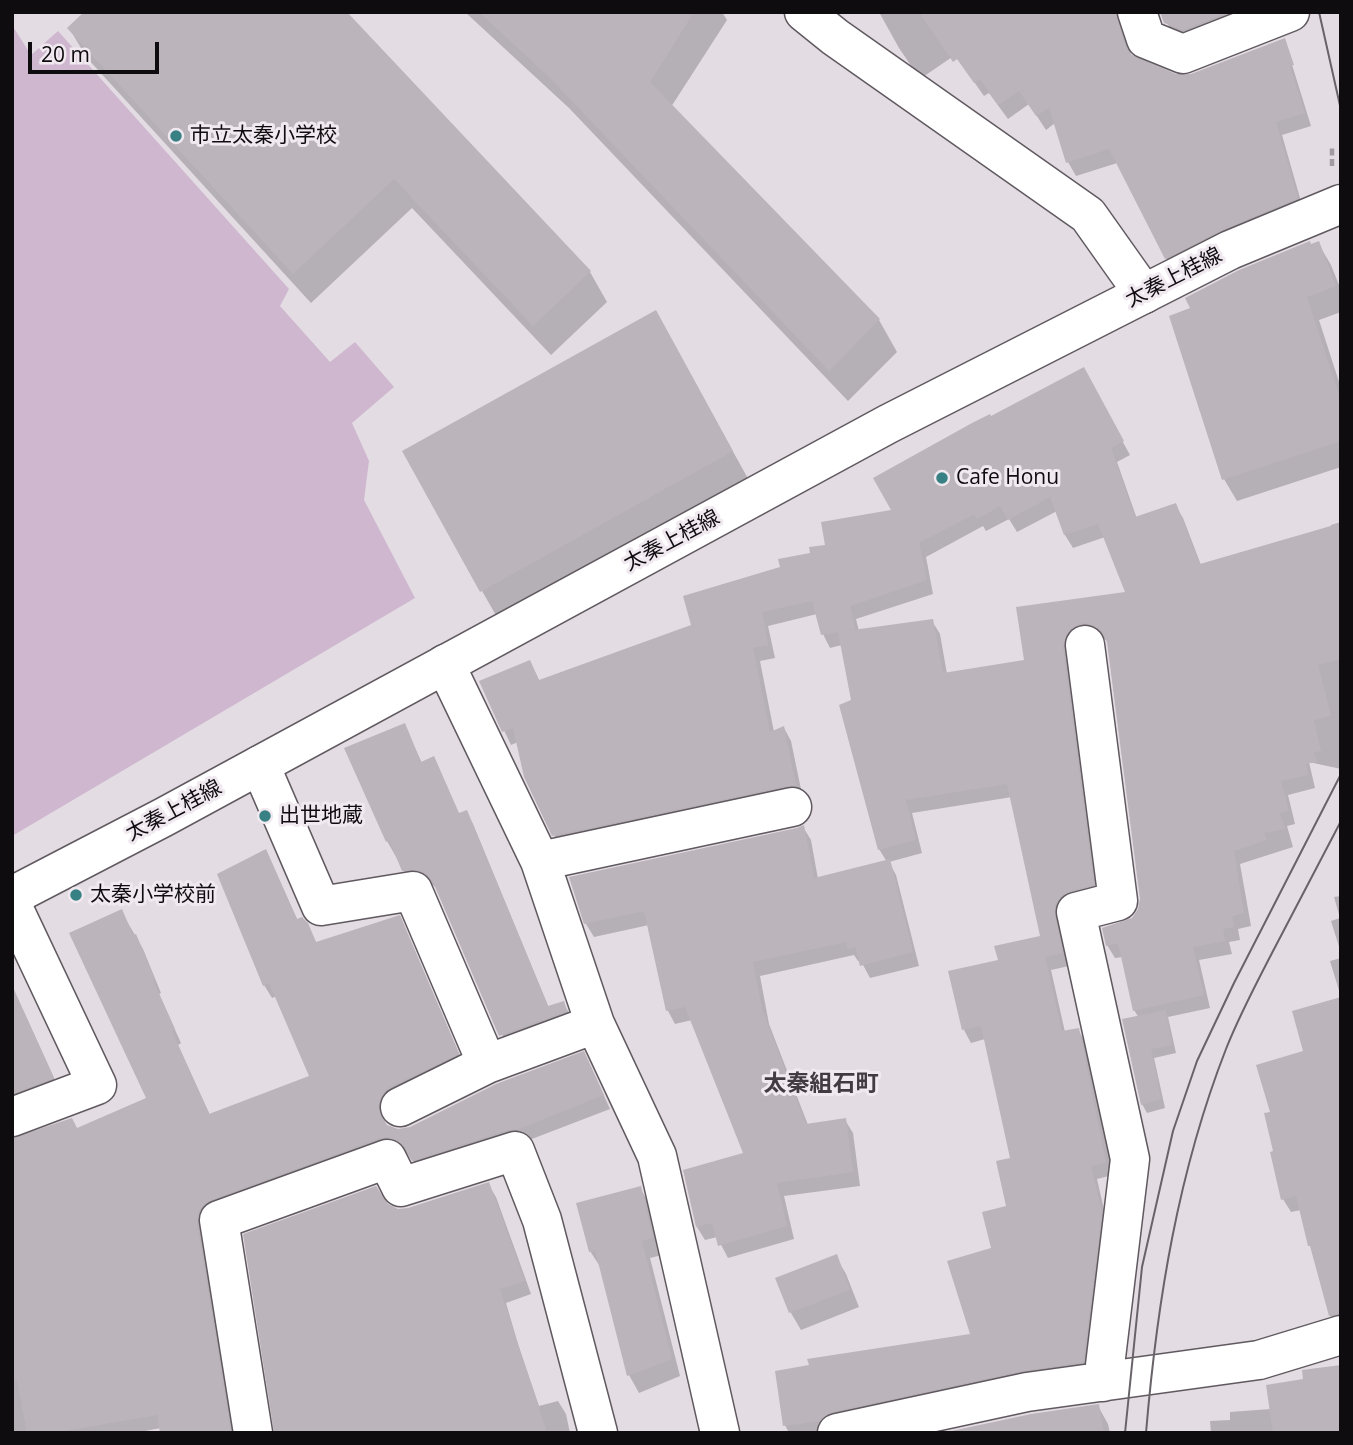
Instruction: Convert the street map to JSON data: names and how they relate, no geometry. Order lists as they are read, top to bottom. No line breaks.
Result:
{"streets":{"main road":["太秦上桂線"]},"districts":["太秦組石町"],"places":["市立太秦小学校","Cafe Honu","出世地蔵","太秦小学校前"],"scale_bar":"20 m"}
